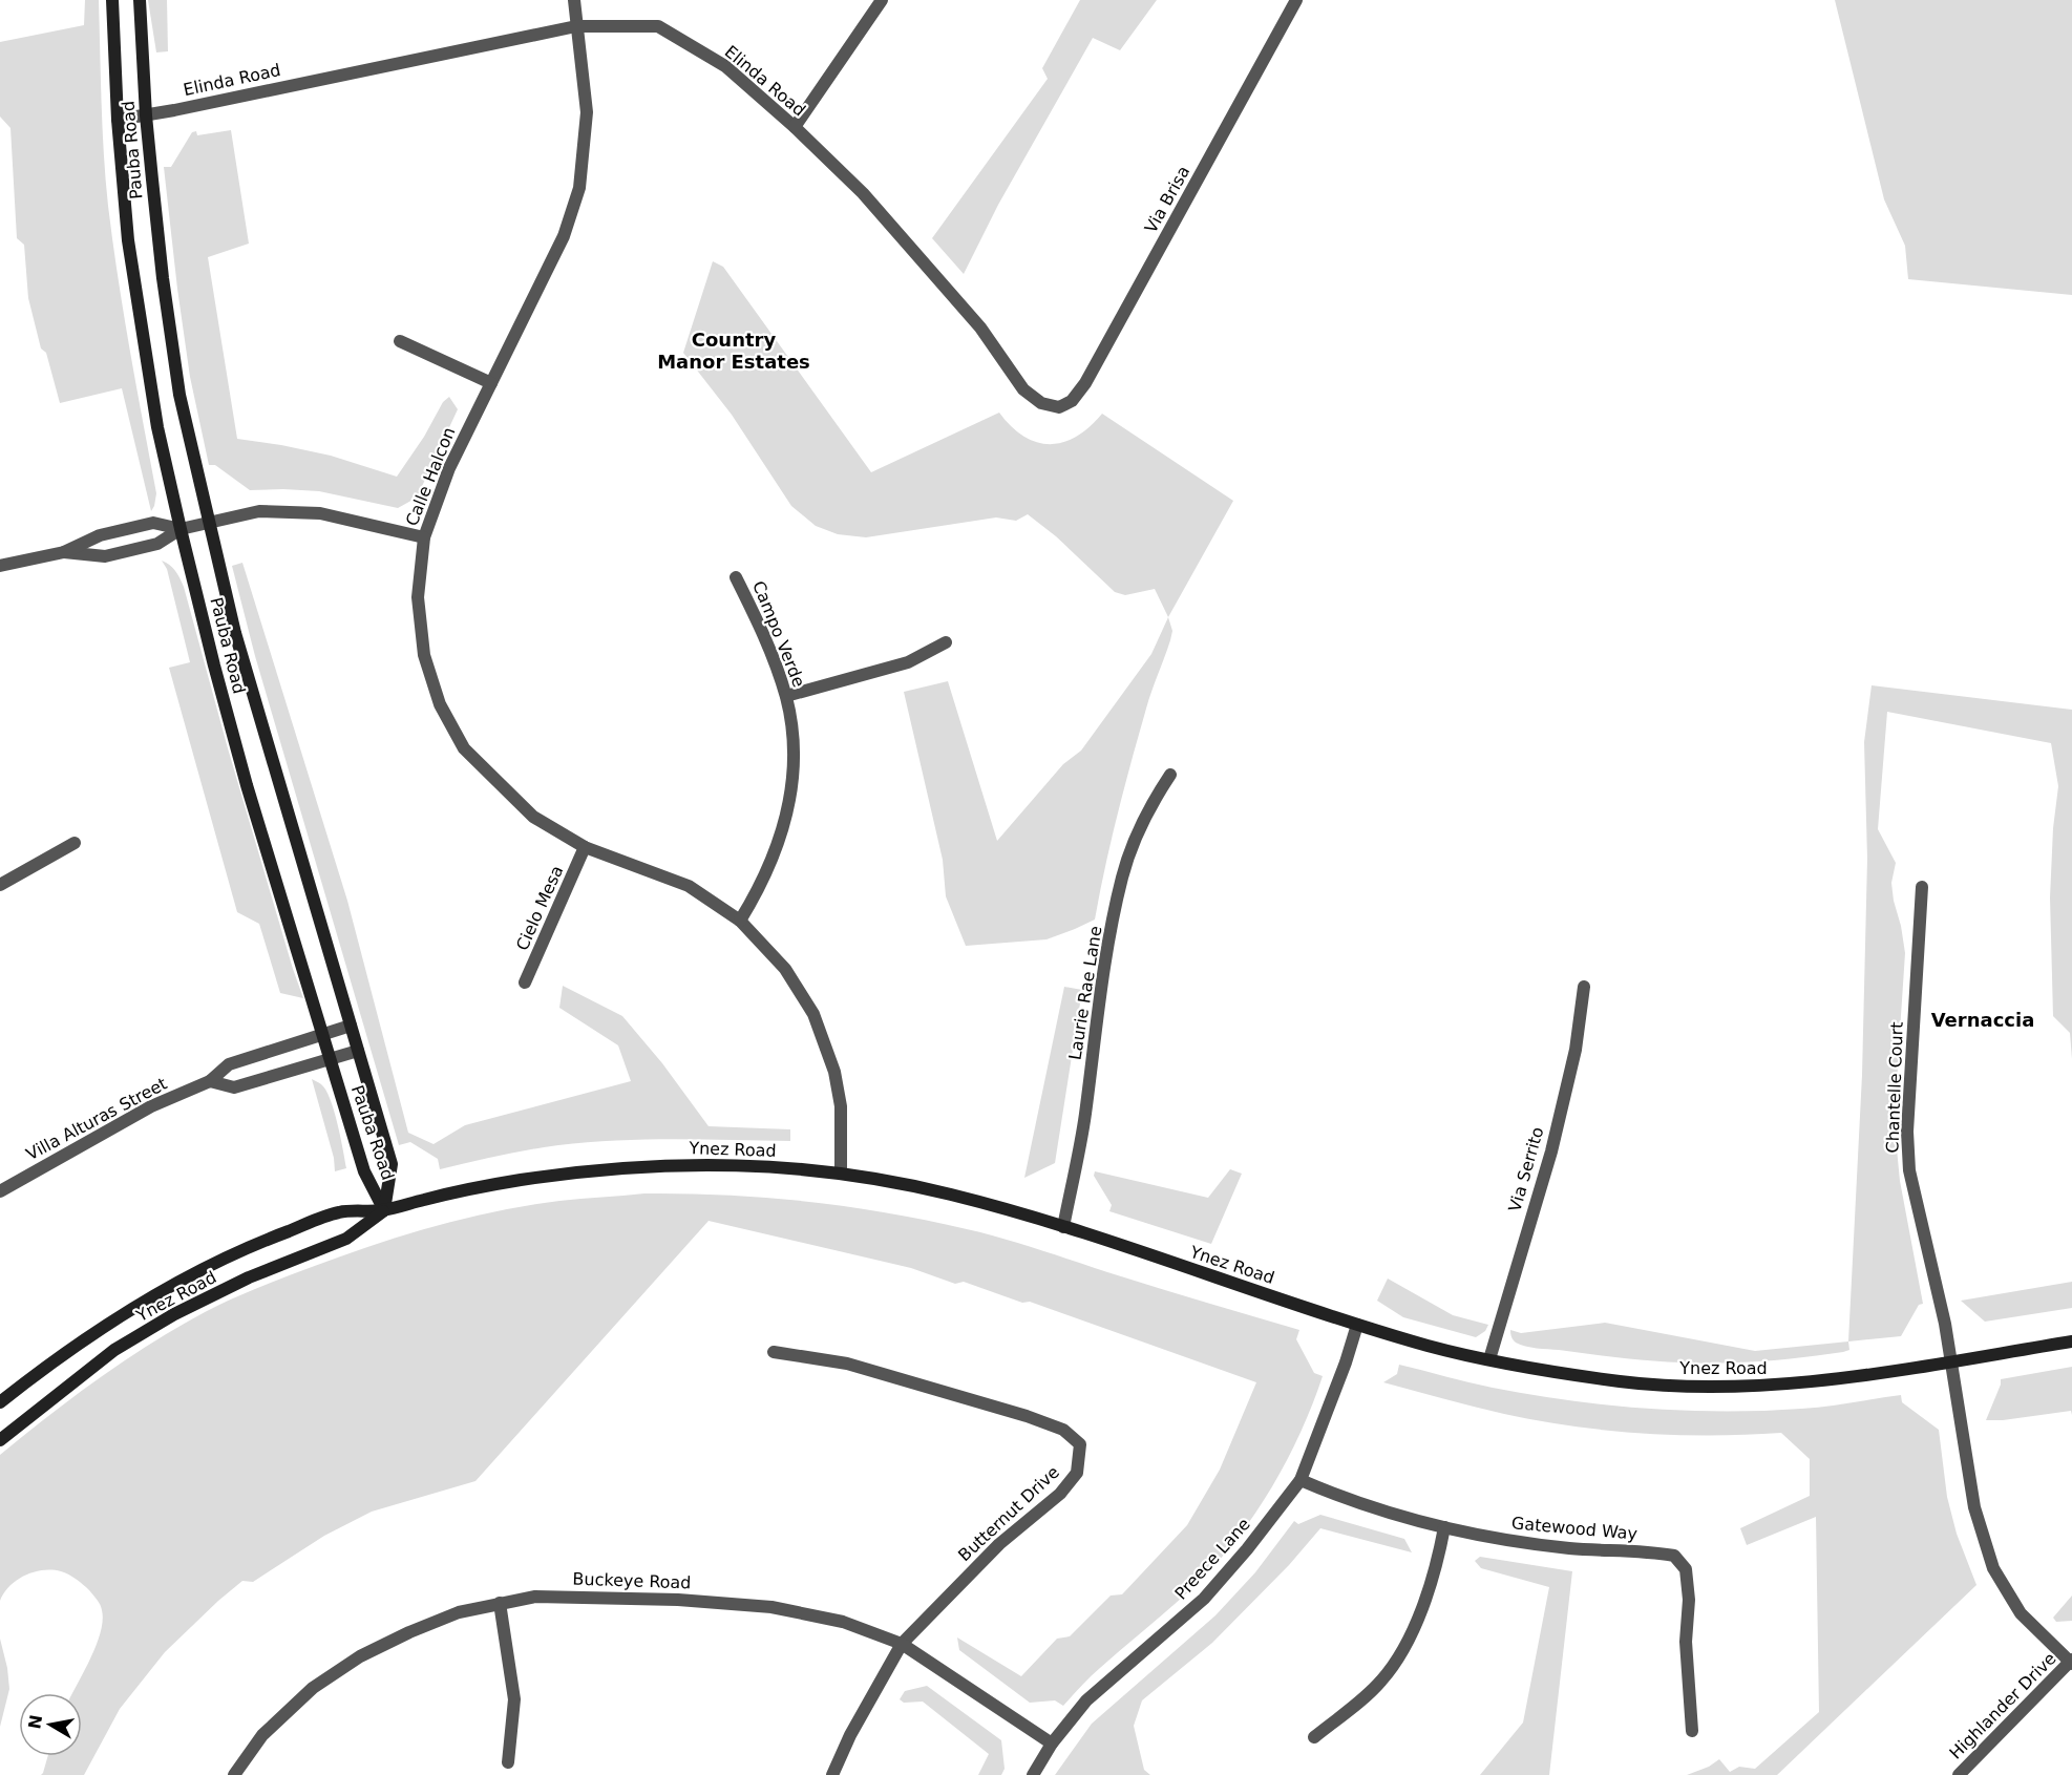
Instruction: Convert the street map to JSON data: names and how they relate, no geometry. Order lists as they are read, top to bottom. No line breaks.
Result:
{"streets":{"main road":["Pauba Road","Ynez Road"],"street":["Elinda Road","Via Brisa","Calle Halcon","Campo Verde","Cielo Mesa","Laurie Rae Lane","Chantelle Court","Villa Alturas Street","Via Serrito","Butternut Drive","Gatewood Way","Preece Lane","Buckeye Road","Highlander Drive"]},"crossings":[["Elinda Road","Pauba Road"],["Elinda Road","Via Brisa"],["Elinda Road","Calle Halcon"],["Pauba Road","Villa Alturas Street"],["Pauba Road","Ynez Road"],["Calle Halcon","Campo Verde"],["Calle Halcon","Cielo Mesa"],["Calle Halcon","Ynez Road"],["Laurie Rae Lane","Ynez Road"],["Chantelle Court","Ynez Road"],["Chantelle Court","Highlander Drive"],["Ynez Road","Via Serrito"],["Ynez Road","Preece Lane"],["Butternut Drive","Buckeye Road"],["Gatewood Way","Preece Lane"],["Preece Lane","Buckeye Road"]],"districts":["Country Manor Estates","Vernaccia"],"north":"left"}
